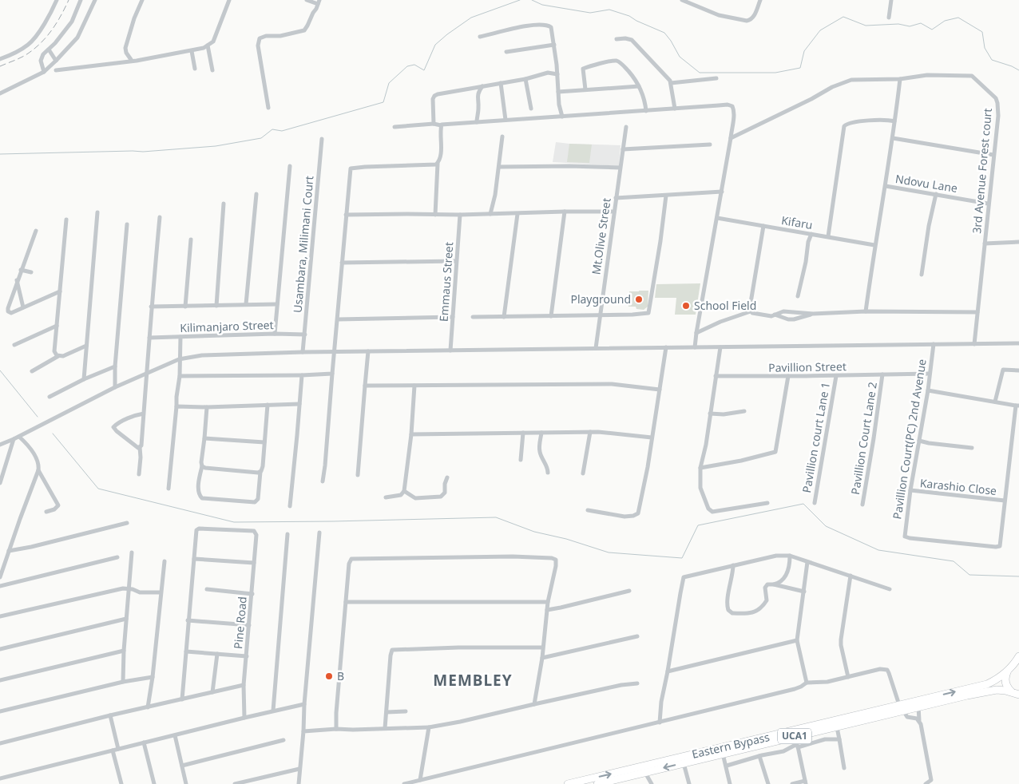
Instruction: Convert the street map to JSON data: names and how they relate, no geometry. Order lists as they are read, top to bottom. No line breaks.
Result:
{"streets":{"main road":["UCA1","Eastern Bypass"],"street":["3rd Avenue Forest court","Ndovu Lane","Kifaru","Mt.Olive Street","Usambara, Milimani Court","Emmaus Street","Kilimanjaro Street","Pavillion Street","Pavillion court Lane 1","Pavillion Court Lane 2","Pavillion Court(PC) 2nd Avenue","Karashio Close","Pine Road"]},"crossings":[["3rd Avenue Forest court","Ndovu Lane"],["Usambara, Milimani Court","Kilimanjaro Street"],["Pavillion Street","Pavillion court Lane 1"],["Pavillion Street","Pavillion Court Lane 2"],["Pavillion Street","Pavillion Court(PC) 2nd Avenue"],["Pavillion Court(PC) 2nd Avenue","Karashio Close"]],"districts":["MEMBLEY"],"places":["Playground","School Field","B"]}
